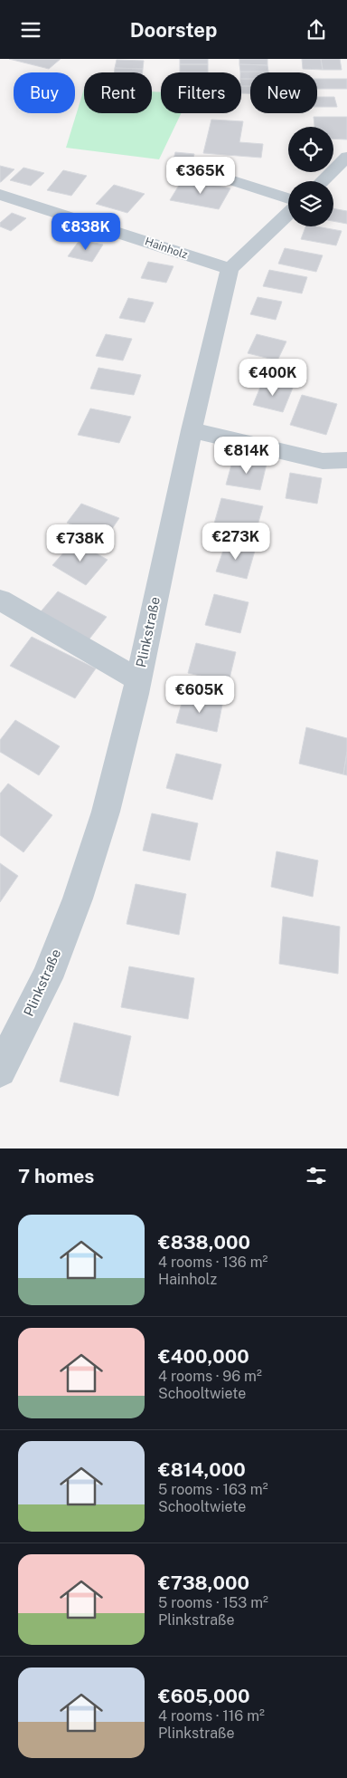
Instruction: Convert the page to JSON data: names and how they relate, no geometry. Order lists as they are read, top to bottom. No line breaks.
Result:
{"streets":{"street":["Hainholz","Plinkstraße"]},"crossings":[["Hainholz","Plinkstraße"]],"page":{"header":"Doorstep","chip":["Buy","Rent","Filters","New"],"price":["€365K","€838K","€400K","€814K","€273K","€738K","€605K"],"heading":"7 homes","list":[{"name":"€838,000","note":"4 rooms · 136 m² · Hainholz"},{"name":"€400,000","note":"4 rooms · 96 m² · Schooltwiete"},{"name":"€814,000","note":"5 rooms · 163 m² · Schooltwiete"},{"name":"€738,000","note":"5 rooms · 153 m² · Plinkstraße"},{"name":"€605,000","note":"4 rooms · 116 m² · Plinkstraße"}]}}
